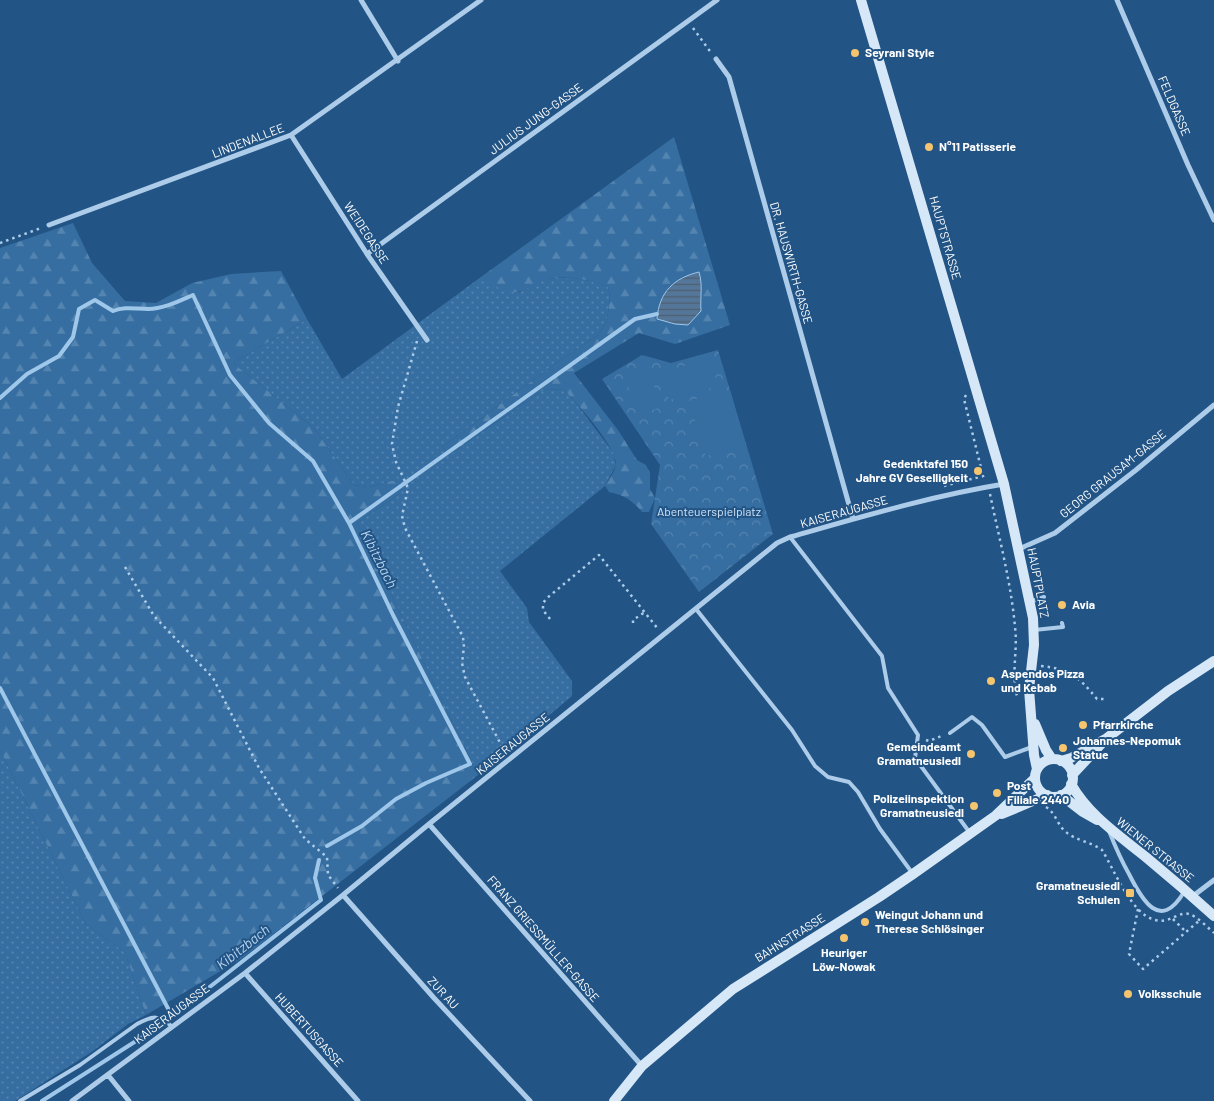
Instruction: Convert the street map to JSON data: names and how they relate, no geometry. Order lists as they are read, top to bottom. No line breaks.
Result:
{"streets":{"main road":["HAUPTSTRASSE","HAUPTPLATZ","WIENER STRASSE","BAHNSTRASSE"],"street":["FELDGASSE","JULIUS JUNG-GASSE","LINDENALLEE","WEIDEGASSE","DR. HAUSWIRTH-GASSE","GEORG GRAUSAM-GASSE","KAISERAUGASSE","FRANZ GRIESSMÜLLER-GASSE","ZUR AU","HUBERTUSGASSE"]},"crossings":[["JULIUS JUNG-GASSE","WEIDEGASSE"],["LINDENALLEE","WEIDEGASSE"],["HAUPTSTRASSE","KAISERAUGASSE"],["HAUPTSTRASSE","HAUPTPLATZ"],["DR. HAUSWIRTH-GASSE","KAISERAUGASSE"],["GEORG GRAUSAM-GASSE","HAUPTPLATZ"],["KAISERAUGASSE","HAUPTPLATZ"],["KAISERAUGASSE","FRANZ GRIESSMÜLLER-GASSE"],["KAISERAUGASSE","ZUR AU"],["KAISERAUGASSE","HUBERTUSGASSE"],["HAUPTPLATZ","WIENER STRASSE"],["HAUPTPLATZ","BAHNSTRASSE"],["WIENER STRASSE","BAHNSTRASSE"],["BAHNSTRASSE","FRANZ GRIESSMÜLLER-GASSE"]],"water":["Kibitzbach"],"parks":["Abenteuerspielplatz"],"places":{"other":["Seyrani Style","N°11 Patisserie","Gedenktafel 150 Jahre GV Geselligkeit","Avia","Aspendos Pizza und Kebab","Pfarrkirche","Johannes-Nepomuk Statue","Gemeindeamt Gramatneusiedl","Post Filiale 2440","Polizeiinspektion Gramatneusiedl","Weingut Johann und Therese Schlösinger","Heuriger Löw-Nowak","Volksschule"],"transit":["Gramatneusiedl Schulen"]}}
